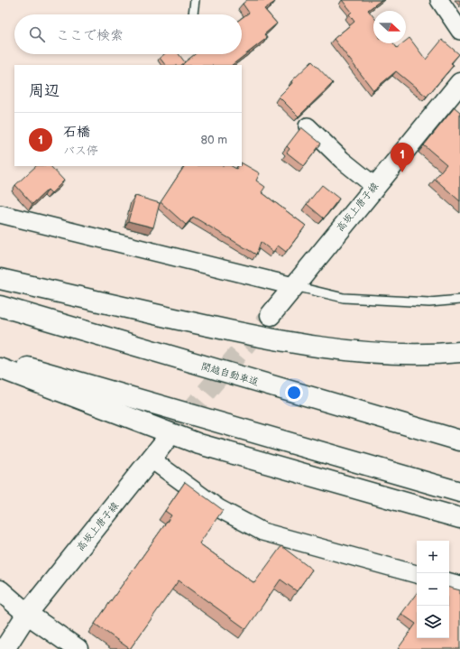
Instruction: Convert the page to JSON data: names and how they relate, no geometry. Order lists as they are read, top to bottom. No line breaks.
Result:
{"streets":{"main road":["高坂上唐子線","関越自動車道"]},"north":"right","page":{"search":"ここで検索","heading":"周辺","list":[{"mark":"1","name":"石橋","note":"バス停","value":"80 m"}],"pins":"1","map_buttons":["+","−"]}}
